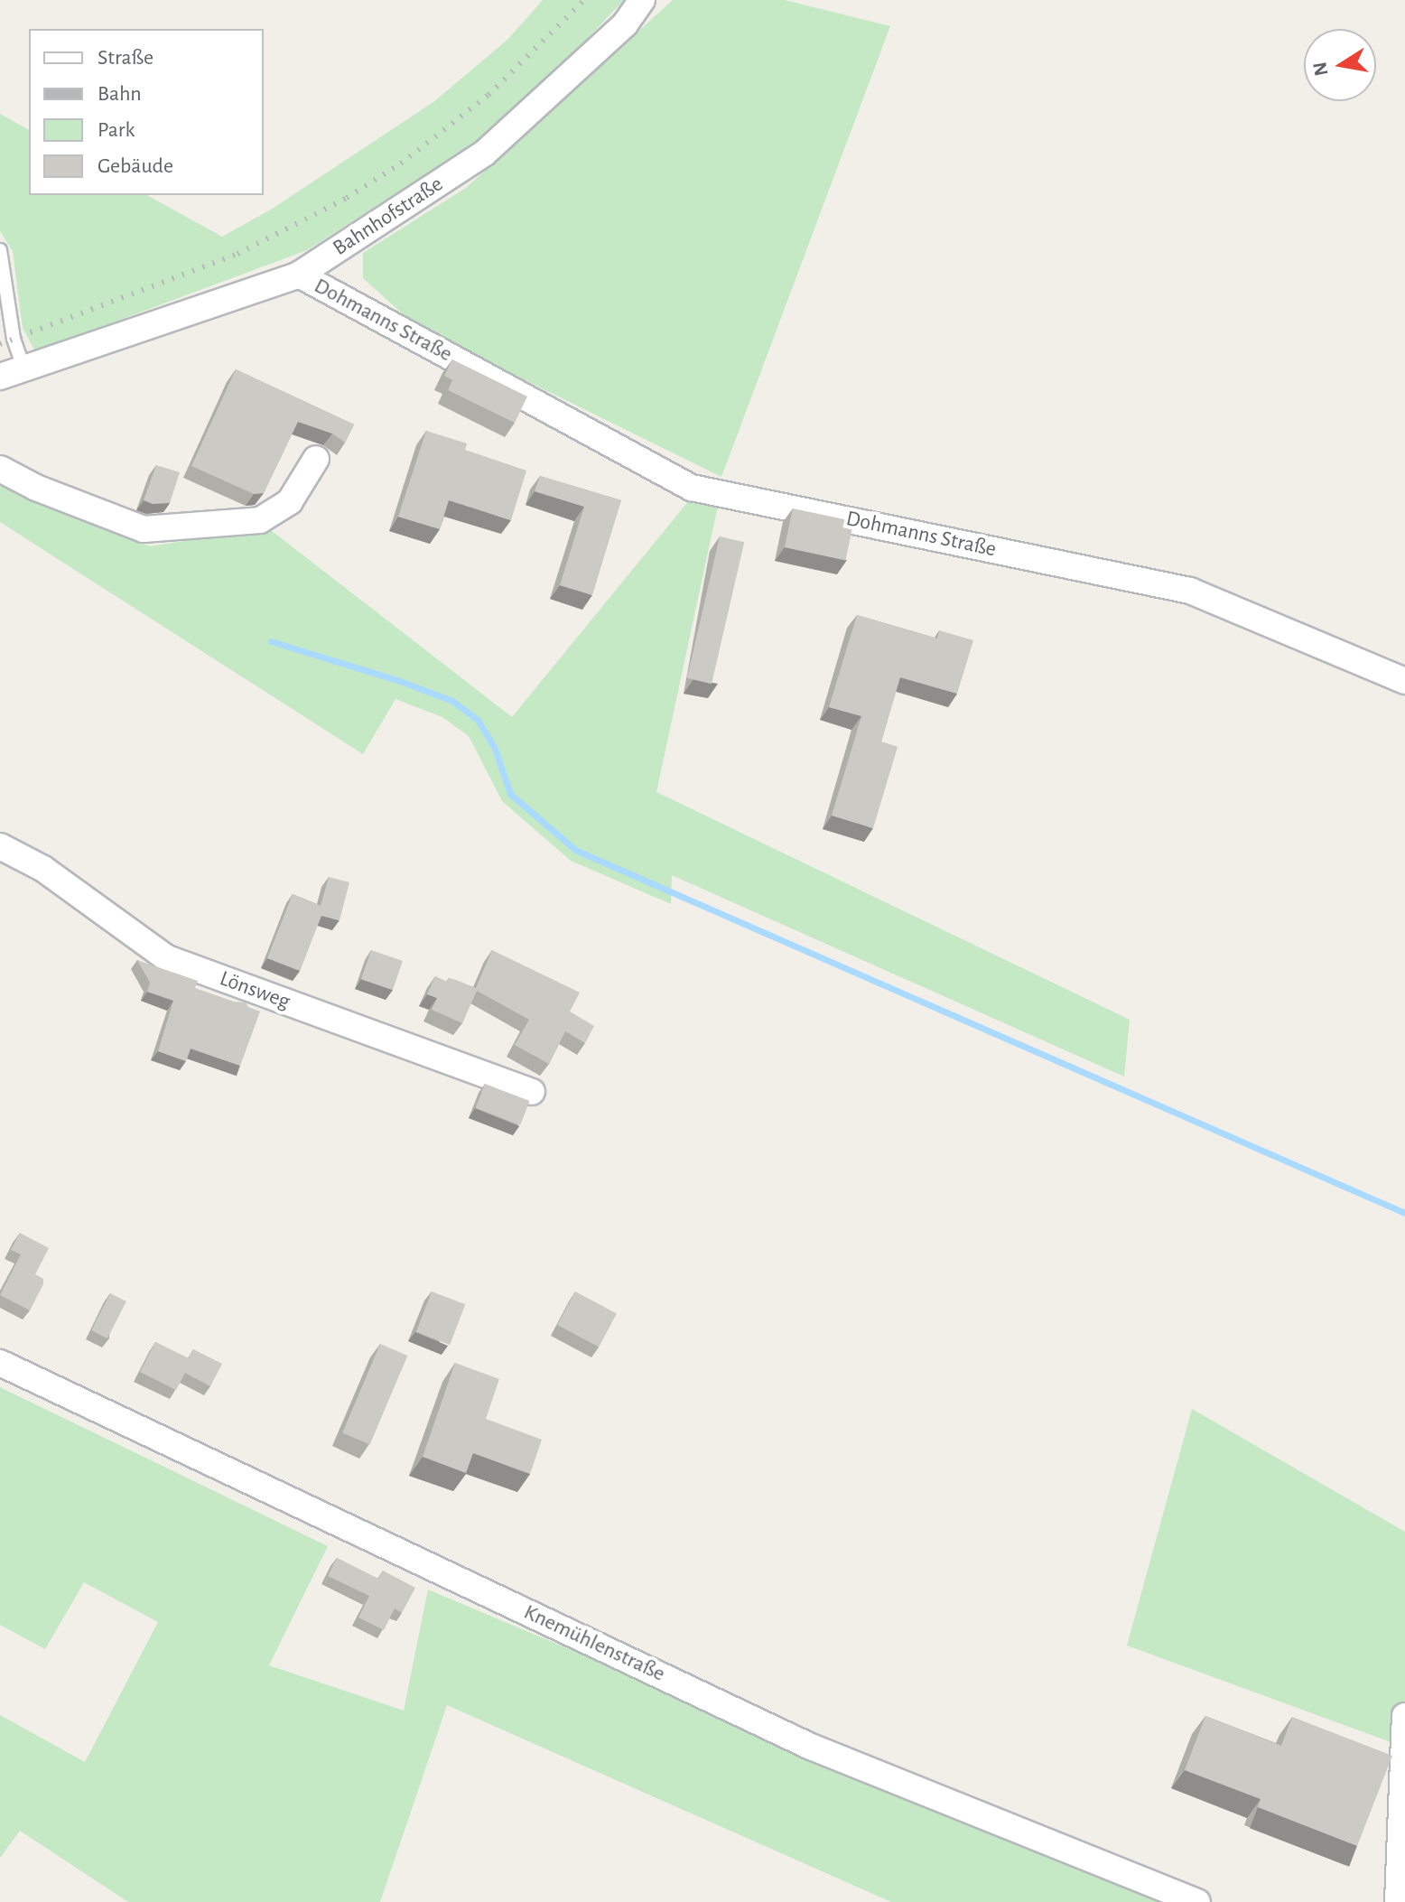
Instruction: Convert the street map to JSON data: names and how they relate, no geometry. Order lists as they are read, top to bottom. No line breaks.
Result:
{"streets":{"street":["Bahnhofstraße","Dohmanns Straße","Lönsweg","Knemühlenstraße"]},"crossings":[["Bahnhofstraße","Dohmanns Straße"]],"legend":["Straße","Bahn","Park","Gebäude"],"north":"left"}
